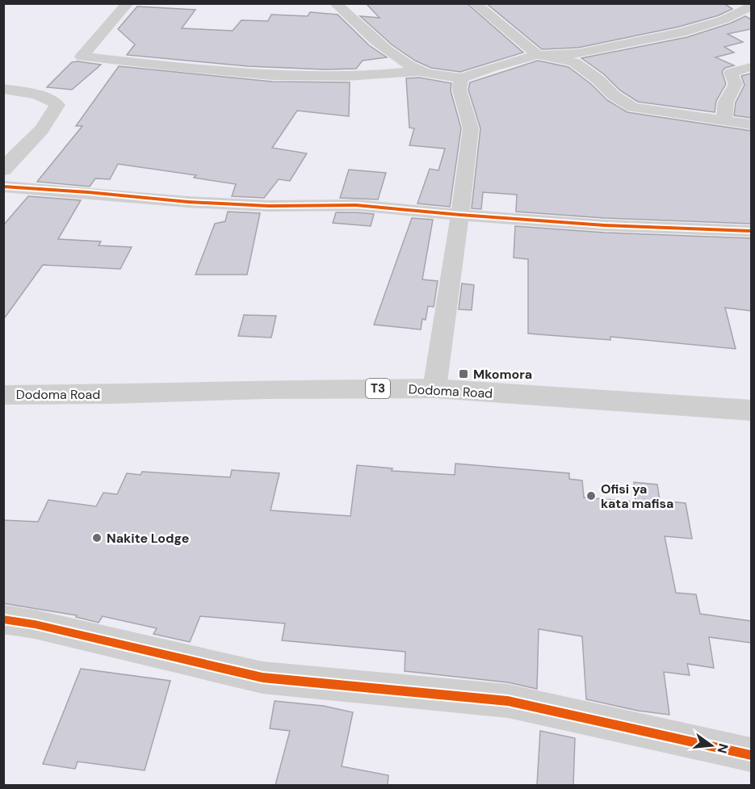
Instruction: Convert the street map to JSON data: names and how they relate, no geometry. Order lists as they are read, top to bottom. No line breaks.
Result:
{"streets":{"highway":["T3","Dodoma Road"]},"places":{"transit":["Mkomora"],"other":["Ofisi ya kata mafisa","Nakite Lodge"]},"north":"right"}
